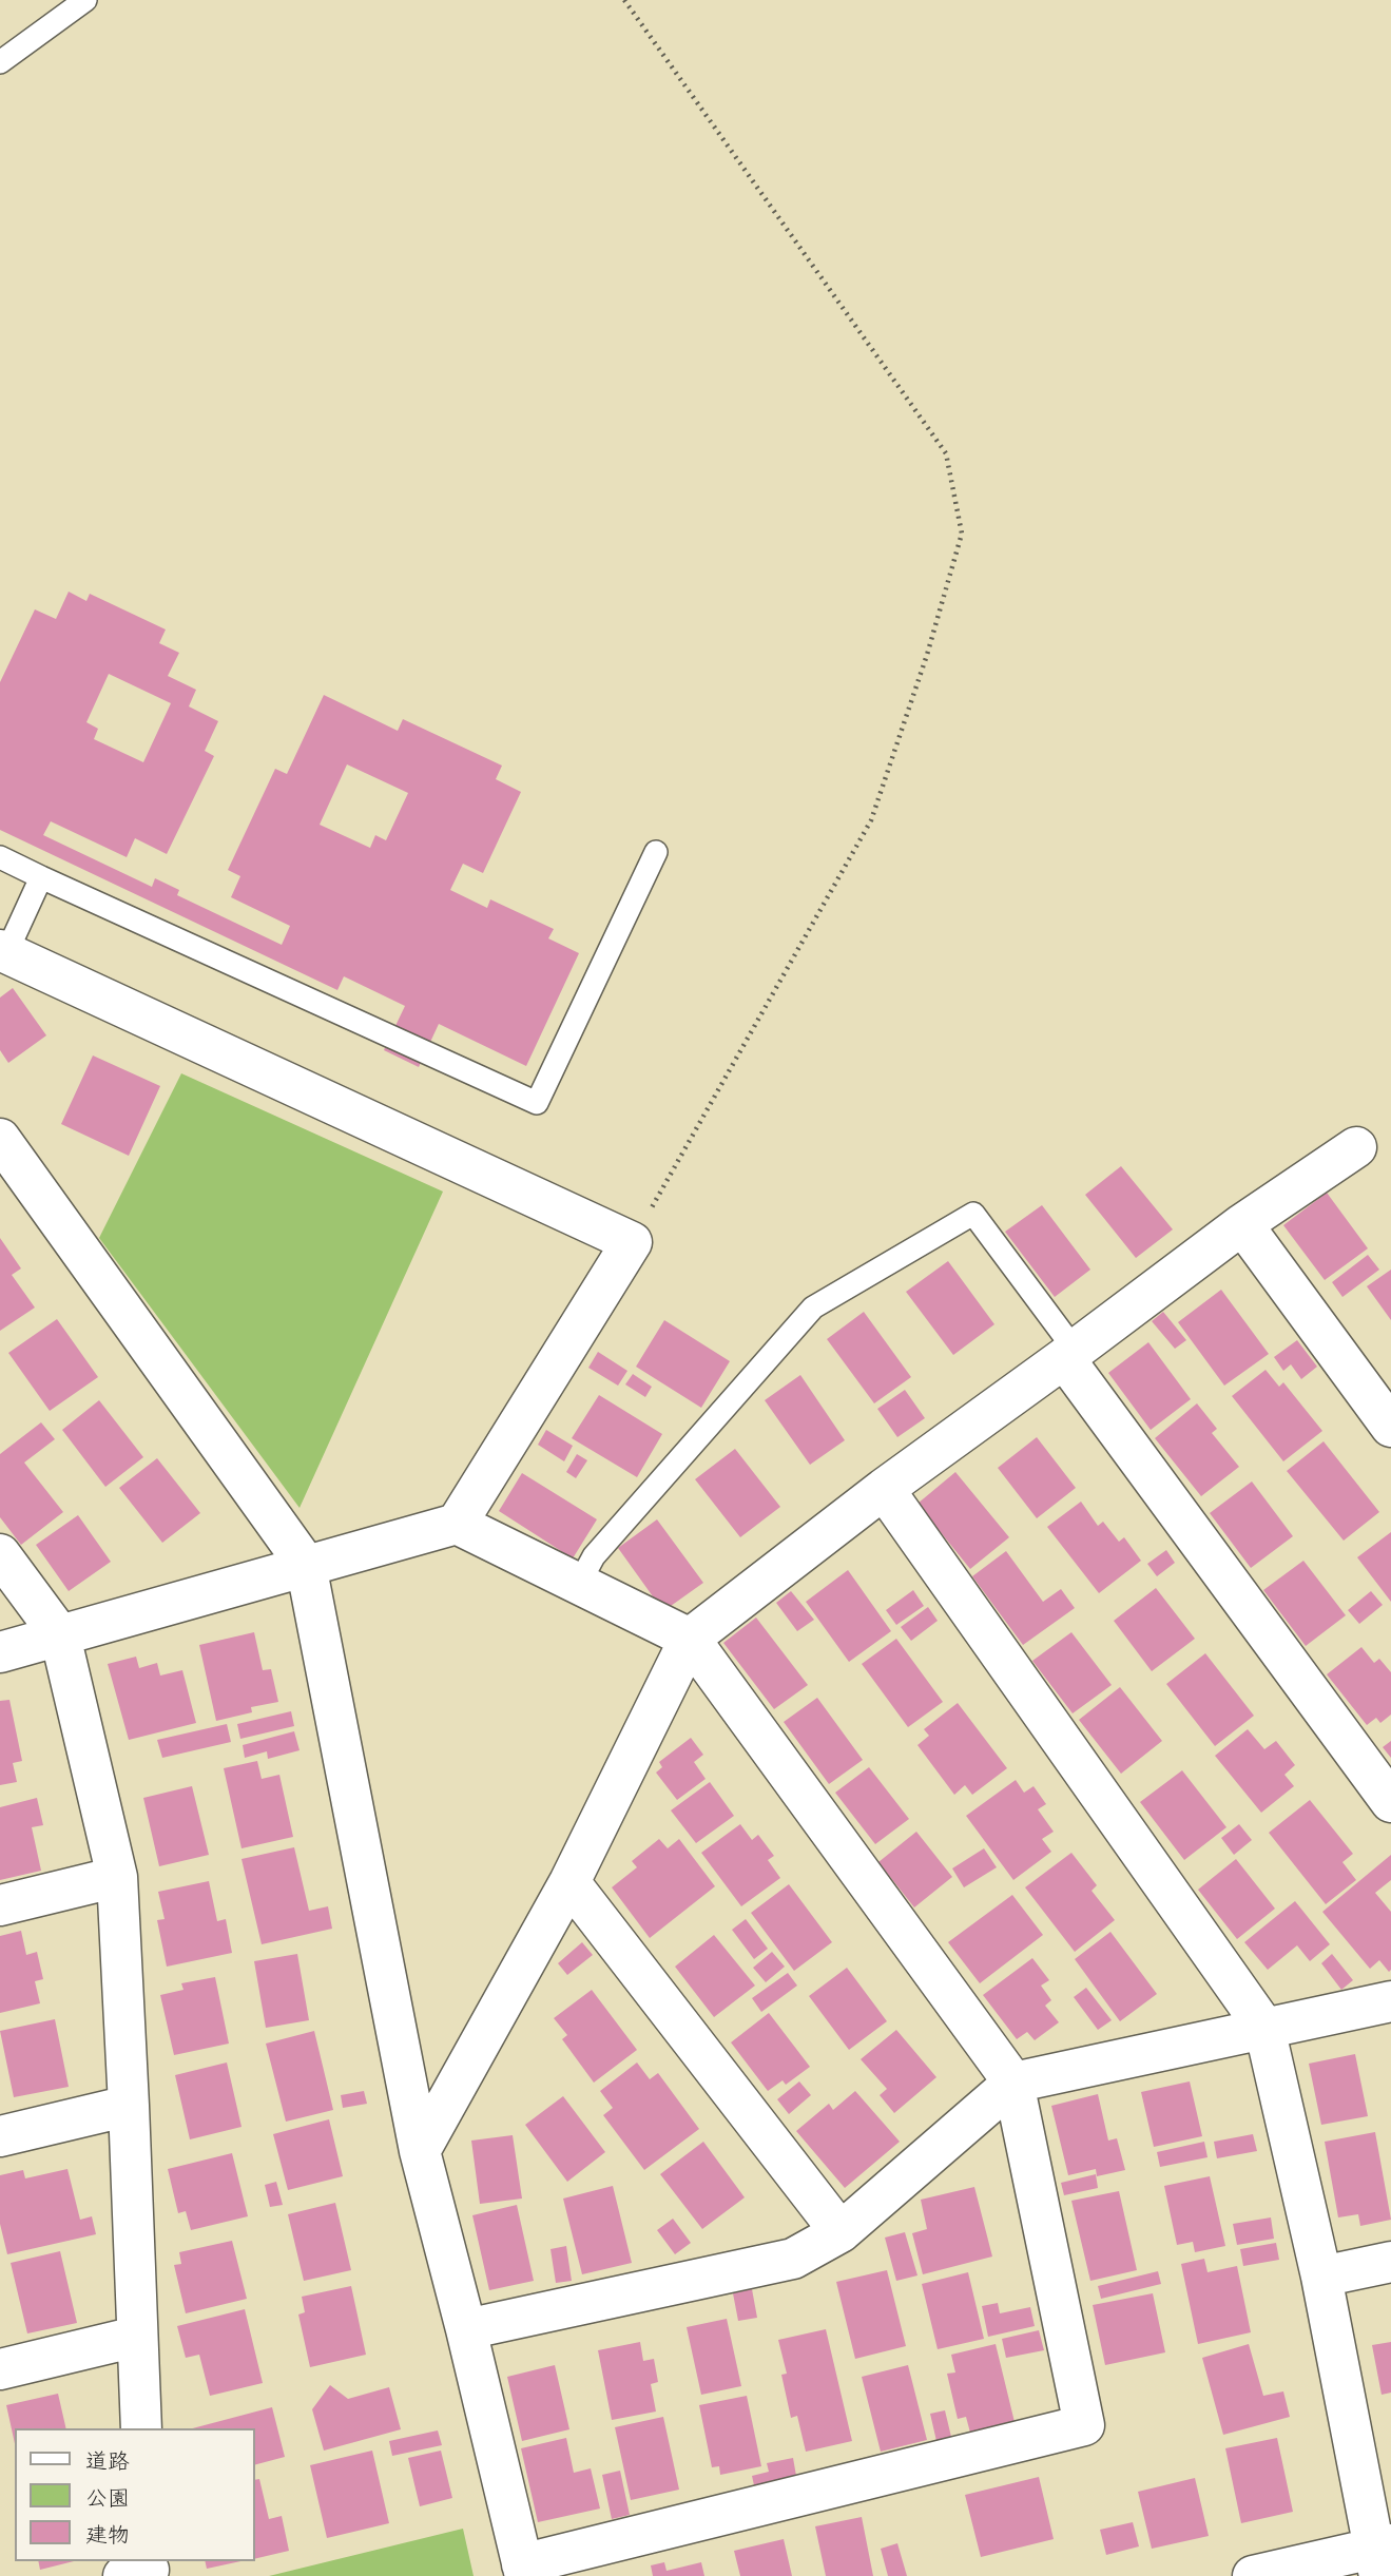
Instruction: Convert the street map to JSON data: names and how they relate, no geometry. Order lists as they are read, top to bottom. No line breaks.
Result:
{"legend":["道路","公園","建物"]}
